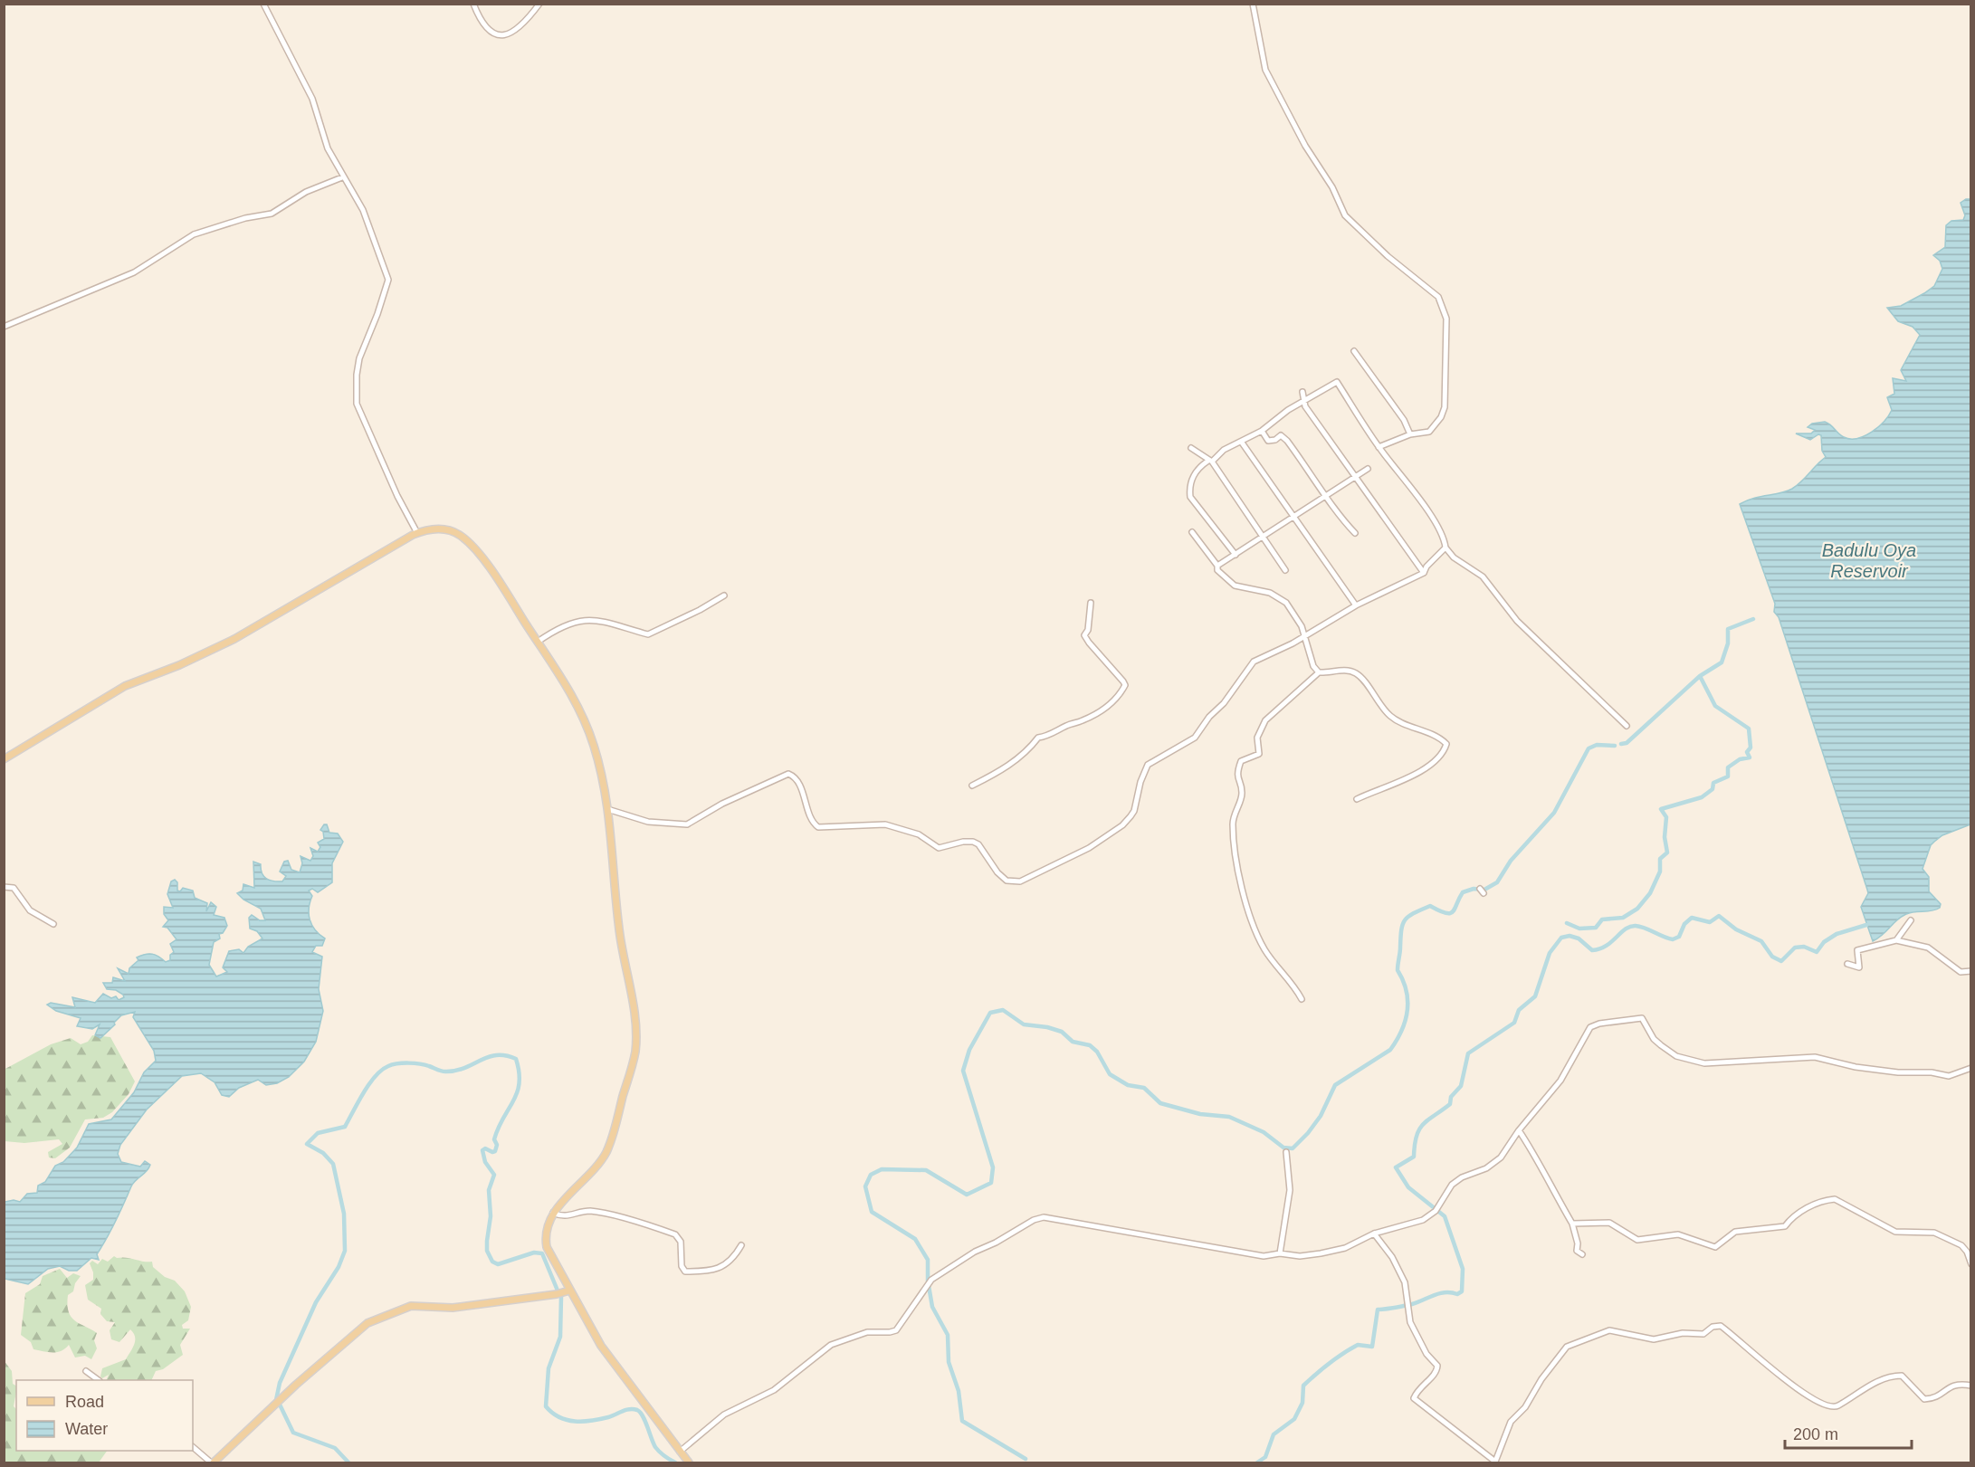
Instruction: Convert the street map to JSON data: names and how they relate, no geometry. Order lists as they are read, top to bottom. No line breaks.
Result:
{"water":["Badulu Oya Reservoir"],"legend":["Road","Water"],"scale_bar":"200 m"}
